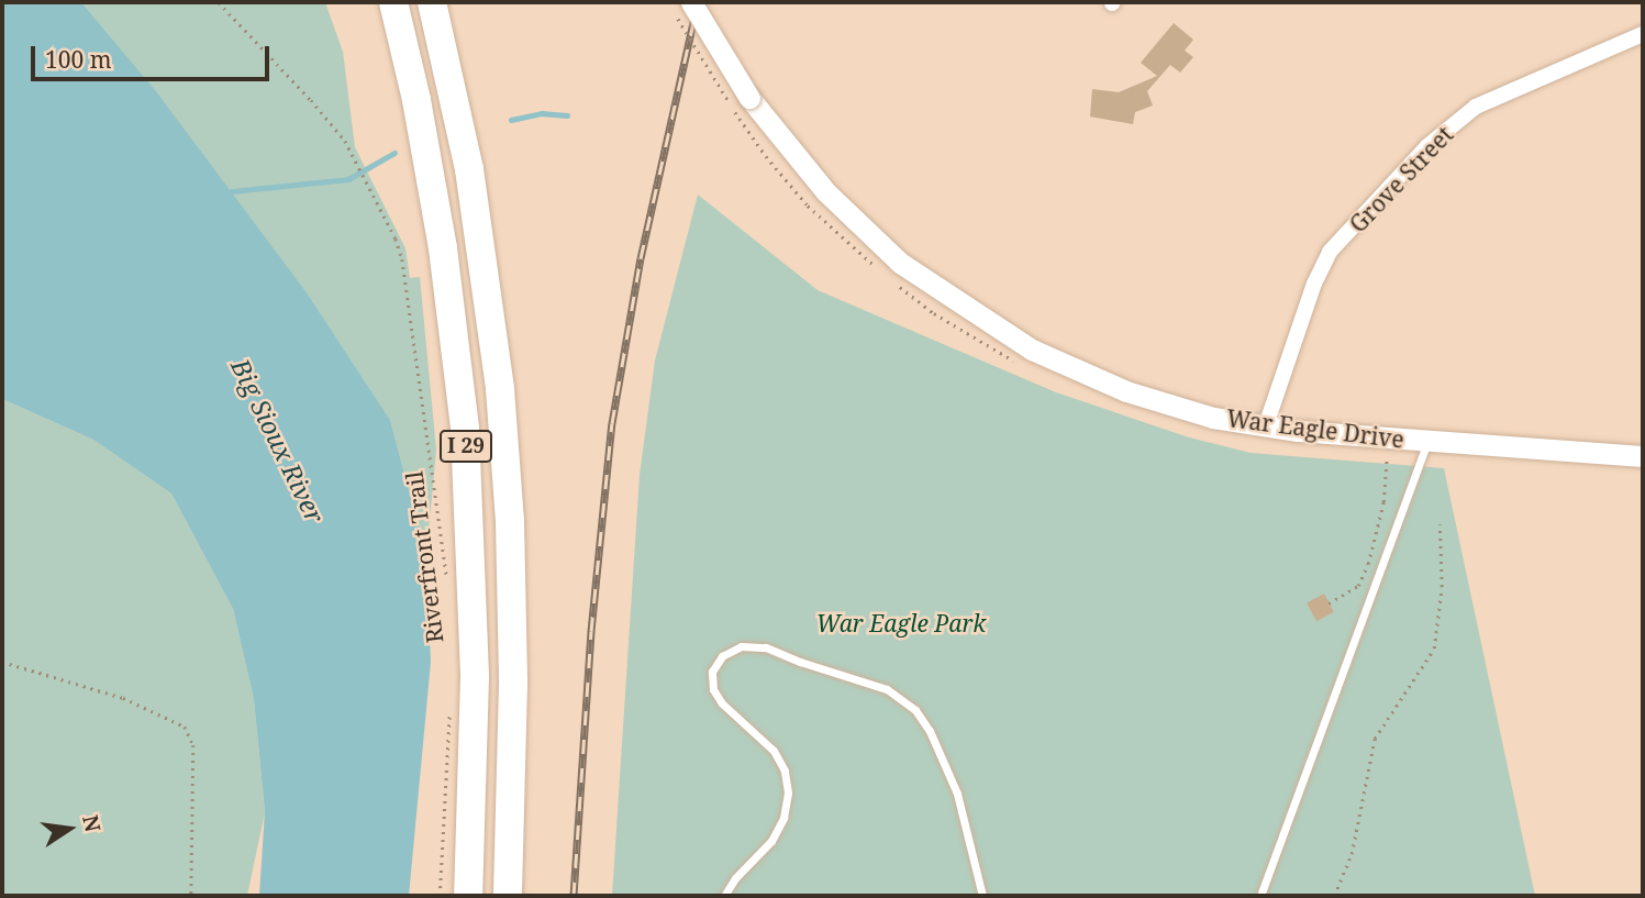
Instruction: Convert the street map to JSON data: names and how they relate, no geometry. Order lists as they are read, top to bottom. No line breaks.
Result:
{"streets":{"highway":["I 29"],"main road":["War Eagle Drive"],"street":["Grove Street"],"path":["Riverfront Trail"]},"crossings":[["Grove Street","War Eagle Drive"]],"water":["Big Sioux River"],"parks":["War Eagle Park"],"scale_bar":"100 m","north":"right"}
